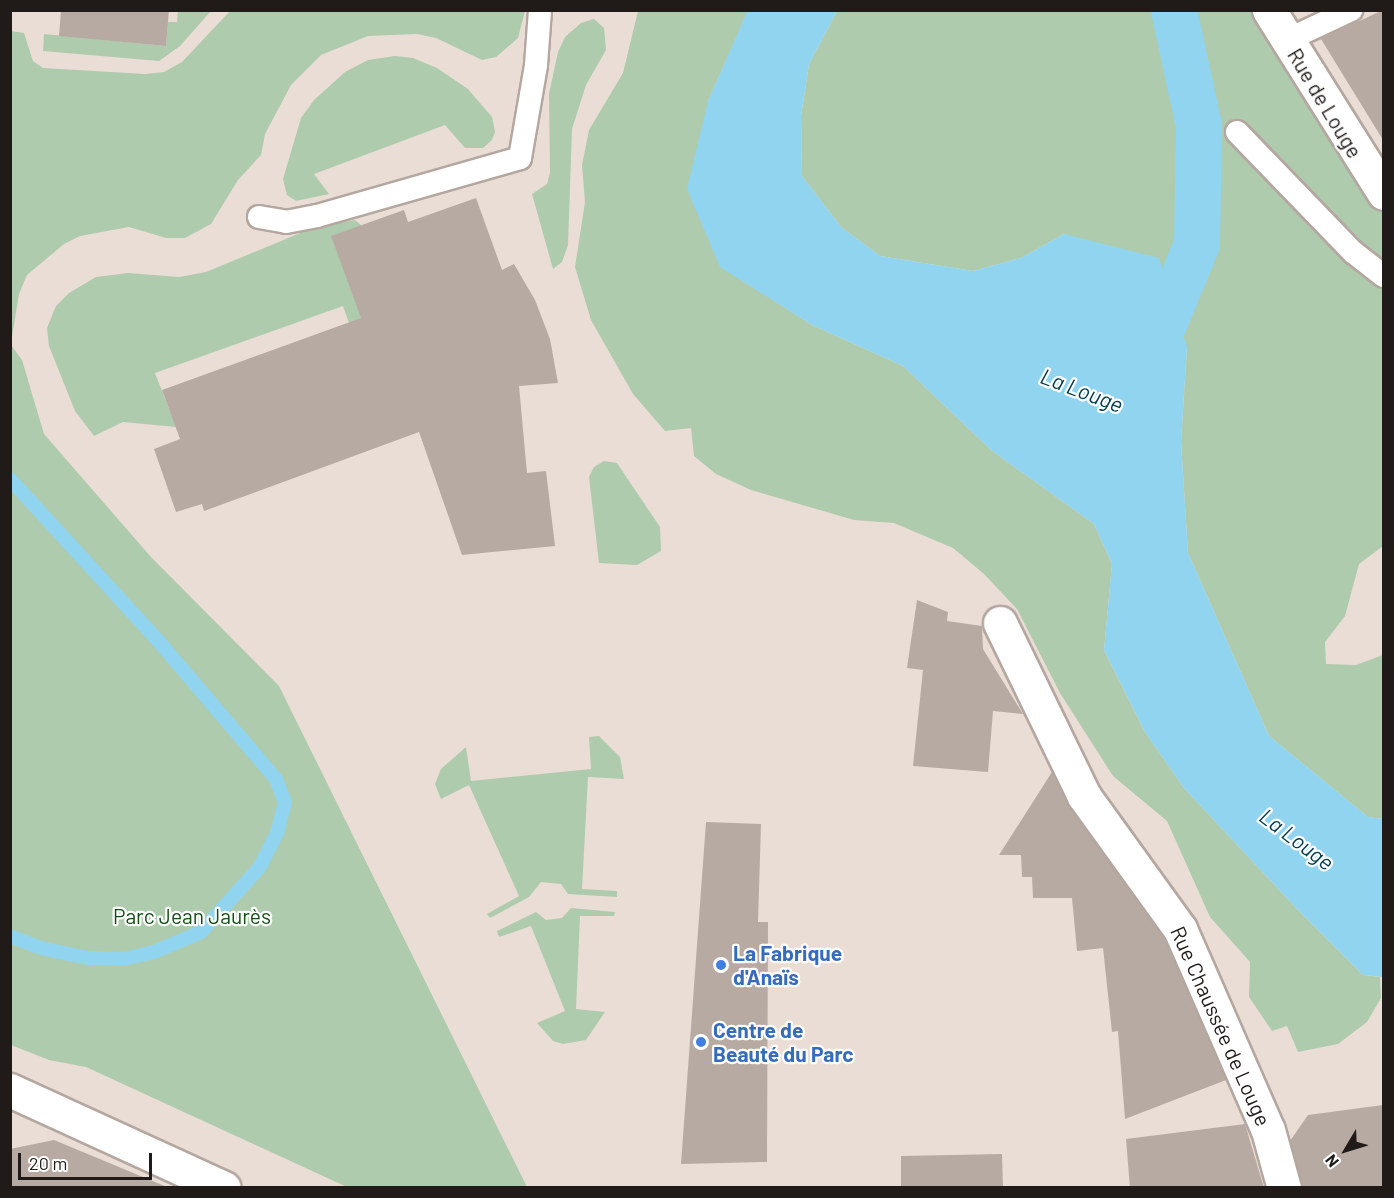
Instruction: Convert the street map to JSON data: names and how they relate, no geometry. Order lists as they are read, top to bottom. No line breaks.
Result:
{"streets":{"street":["Rue de Louge","Rue Chaussée de Louge"]},"water":["La Louge"],"parks":["Parc Jean Jaurès"],"places":["La Fabrique d'Anaïs","Centre de Beauté du Parc"],"scale_bar":"20 m","north":"bottom left"}
